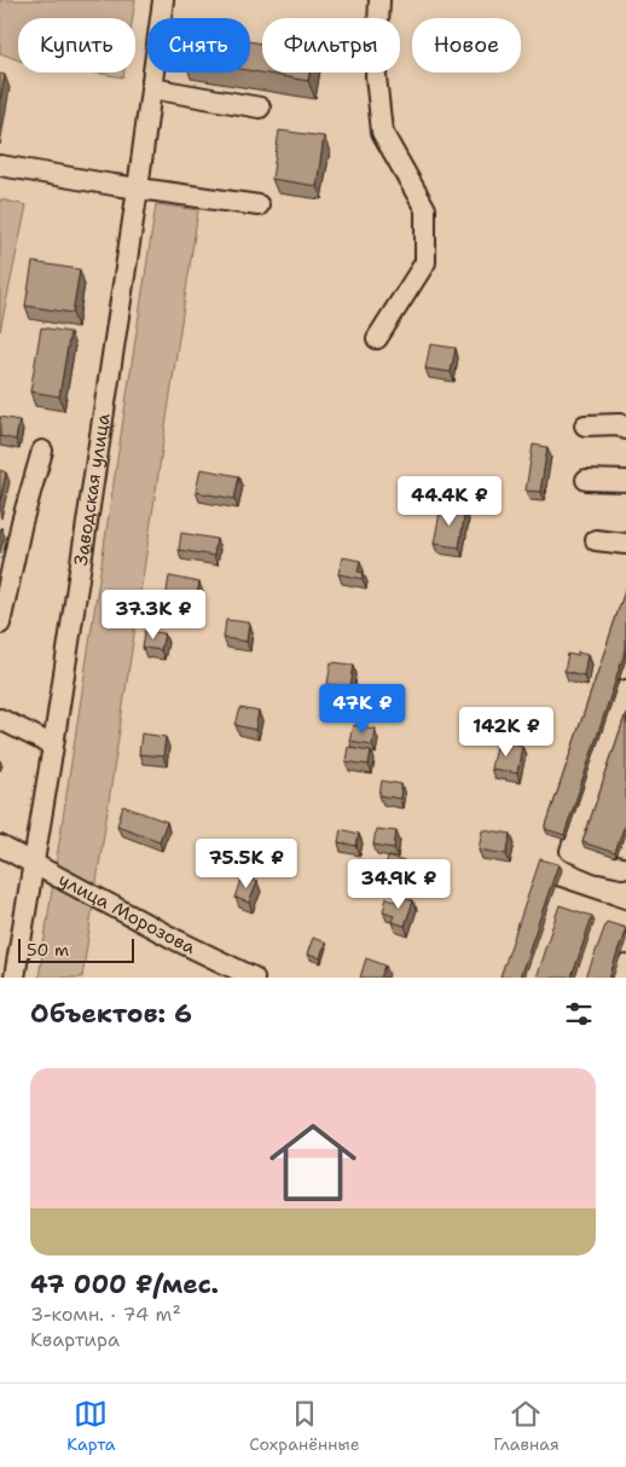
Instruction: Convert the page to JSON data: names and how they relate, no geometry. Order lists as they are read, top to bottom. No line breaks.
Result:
{"streets":{"street":["Заводская улица","улица Морозова"]},"crossings":[["Заводская улица","улица Морозова"]],"scale_bar":"50 m","page":{"chip":["Купить","Снять","Фильтры","Новое"],"price":["44.4K ₽","37.3K ₽","47K ₽","142K ₽","75.5K ₽","34.9K ₽"],"scale":"50 m","heading":"Объектов: 6","list":[{"name":"47 000 ₽/мес.","note":"3-комн. · 74 m² · Квартира"}],"tabs":["Карта","Сохранённые","Главная"]}}
